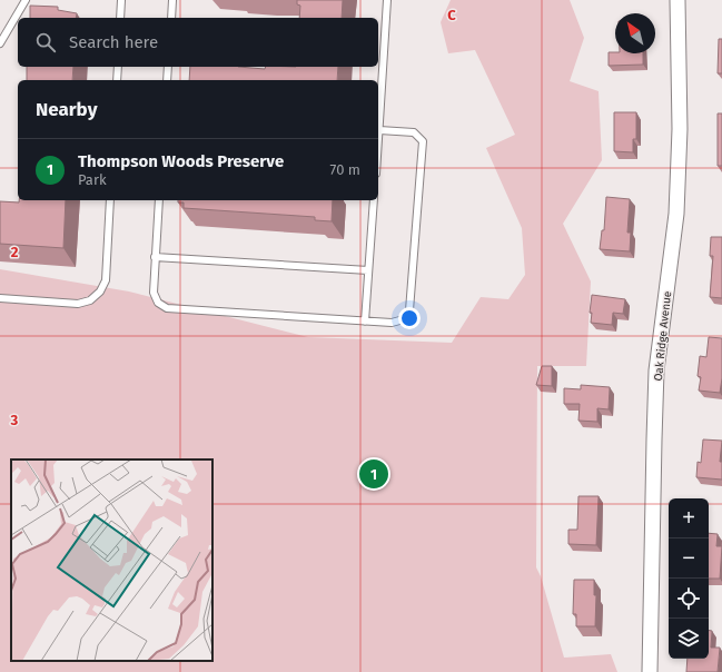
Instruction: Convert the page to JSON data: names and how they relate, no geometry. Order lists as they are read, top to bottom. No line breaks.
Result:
{"streets":{"street":["Oak Ridge Avenue"]},"north":"top left","page":{"search":"Search here","heading":"Nearby","list":[{"mark":"1","name":"Thompson Woods Preserve","note":"Park","value":"70 m"}],"pins":"1","map_buttons":["+","−"]},"grid":{"columns":["C"],"rows":["2","3"]}}
